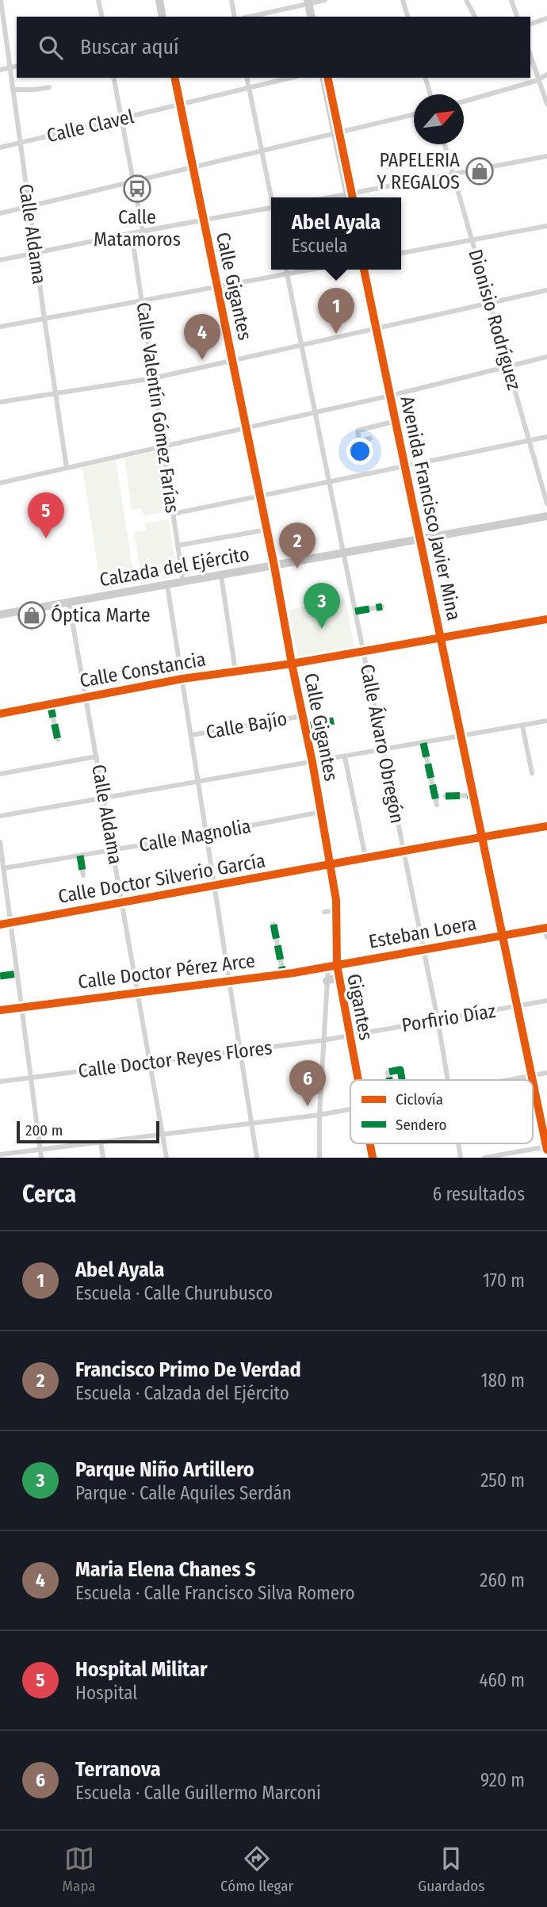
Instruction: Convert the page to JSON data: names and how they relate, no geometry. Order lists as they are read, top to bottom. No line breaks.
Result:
{"streets":{"main road":["Calle Gigantes","Avenida Francisco Javier Mina","Calzada del Ejército","Calle Constancia"],"street":["Calle Clavel","Calle Aldama","Dionisio Rodríguez","Calle Valentín Gómez Farías","Calle Bajío","Calle Álvaro Obregón","Calle Magnolia","Calle Doctor Silverio García","Esteban Loera","Calle Doctor Pérez Arce","Porfirio Díaz","Calle Doctor Reyes Flores"],"cycle path":["Gigantes"]},"crossings":[["Calle Clavel","Calle Aldama"],["Calle Clavel","Calle Gigantes"],["Calle Aldama","Calzada del Ejército"],["Calle Aldama","Calle Constancia"],["Calle Aldama","Calle Magnolia"],["Calle Aldama","Calle Doctor Silverio García"],["Calle Aldama","Calle Doctor Pérez Arce"],["Calle Aldama","Calle Doctor Reyes Flores"],["Calle Gigantes","Calzada del Ejército"],["Calle Gigantes","Calle Constancia"],["Calle Gigantes","Calle Bajío"],["Calle Gigantes","Calle Magnolia"],["Calle Gigantes","Calle Doctor Silverio García"],["Calle Gigantes","Esteban Loera"],["Calle Gigantes","Calle Doctor Pérez Arce"],["Calle Gigantes","Porfirio Díaz"],["Calle Gigantes","Calle Doctor Reyes Flores"],["Calle Valentín Gómez Farías","Calzada del Ejército"],["Avenida Francisco Javier Mina","Calzada del Ejército"],["Avenida Francisco Javier Mina","Calle Constancia"],["Avenida Francisco Javier Mina","Calle Doctor Silverio García"],["Avenida Francisco Javier Mina","Esteban Loera"],["Avenida Francisco Javier Mina","Porfirio Díaz"],["Calzada del Ejército","Calle Álvaro Obregón"],["Calle Constancia","Calle Álvaro Obregón"],["Calle Álvaro Obregón","Calle Doctor Silverio García"],["Calle Álvaro Obregón","Esteban Loera"],["Calle Álvaro Obregón","Porfirio Díaz"],["Esteban Loera","Calle Doctor Pérez Arce"],["Porfirio Díaz","Calle Doctor Reyes Flores"]],"places":{"shop":["PAPELERIA Y REGALOS","Óptica Marte"],"bus stop":["Calle Matamoros"]},"legend":["Ciclovía","Sendero"],"scale_bar":"200 m","north":"top right","page":{"search":"Buscar aquí","popup":["Abel Ayala","Escuela"],"pins":["1","4","5","2","3","6"],"scale":"200 m","heading":["Cerca","6 resultados"],"list":[{"mark":"1","name":"Abel Ayala","note":"Escuela · Calle Churubusco","value":"170 m"},{"mark":"2","name":"Francisco Primo De Verdad","note":"Escuela · Calzada del Ejército","value":"180 m"},{"mark":"3","name":"Parque Niño Artillero","note":"Parque · Calle Aquiles Serdán","value":"250 m"},{"mark":"4","name":"Maria Elena Chanes S","note":"Escuela · Calle Francisco Silva Romero","value":"260 m"},{"mark":"5","name":"Hospital Militar","note":"Hospital","value":"460 m"},{"mark":"6","name":"Terranova","note":"Escuela · Calle Guillermo Marconi","value":"920 m"}],"nav":["Mapa","Cómo llegar","Guardados"]}}
